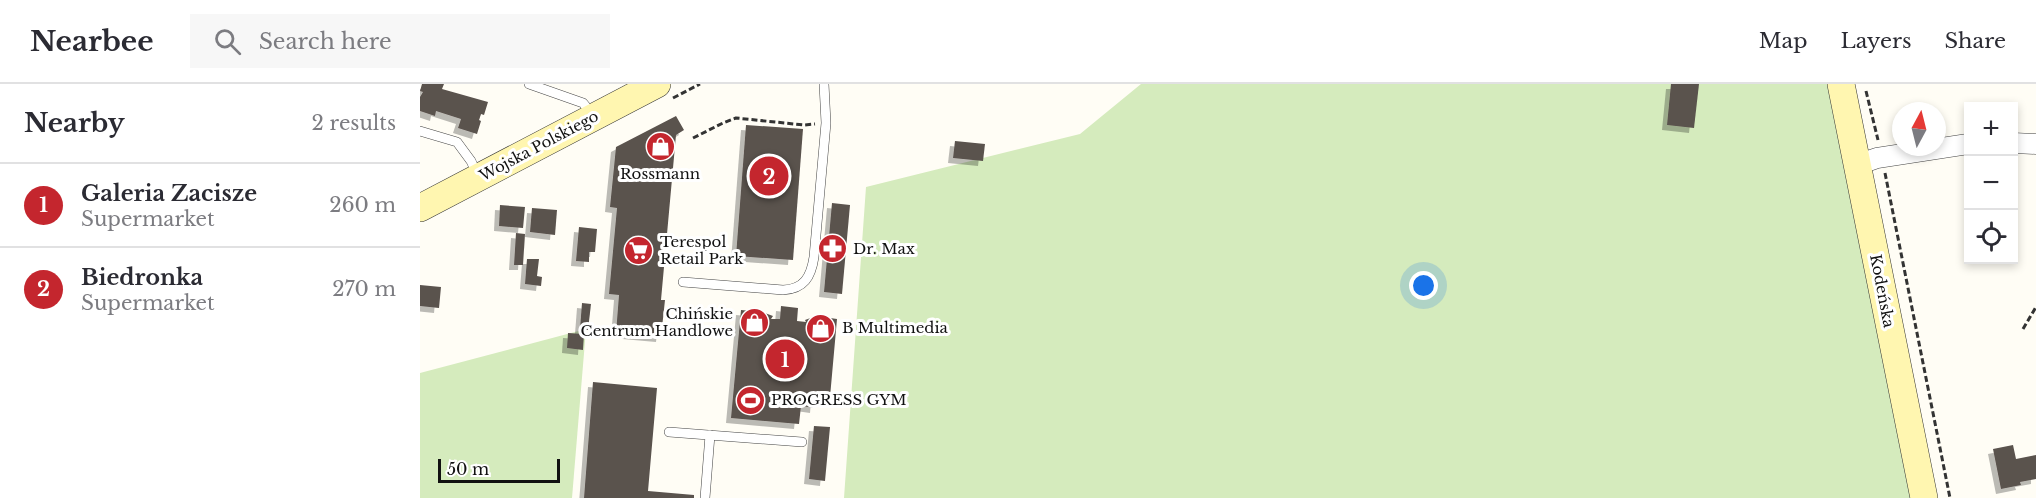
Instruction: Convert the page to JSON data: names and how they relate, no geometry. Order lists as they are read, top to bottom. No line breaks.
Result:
{"streets":{"main road":["Wojska Polskiego","Kodeńska"]},"places":{"shop":["Rossmann","Chińskie Centrum Handlowe","B Multimedia"],"pharmacy":["Dr. Max"],"supermarket":["Terespol Retail Park"],"sports":["PROGRESS GYM"]},"scale_bar":"50 m","north":"top","page":{"header":"Nearbee","search":"Search here","nav":["Map","Layers","Share"],"heading":["Nearby","2 results"],"map_buttons":["+","−"],"pins":["2","1"],"list":[{"mark":"1","name":"Galeria Zacisze","note":"Supermarket","value":"260 m"},{"mark":"2","name":"Biedronka","note":"Supermarket","value":"270 m"}],"scale":"50 m"}}
